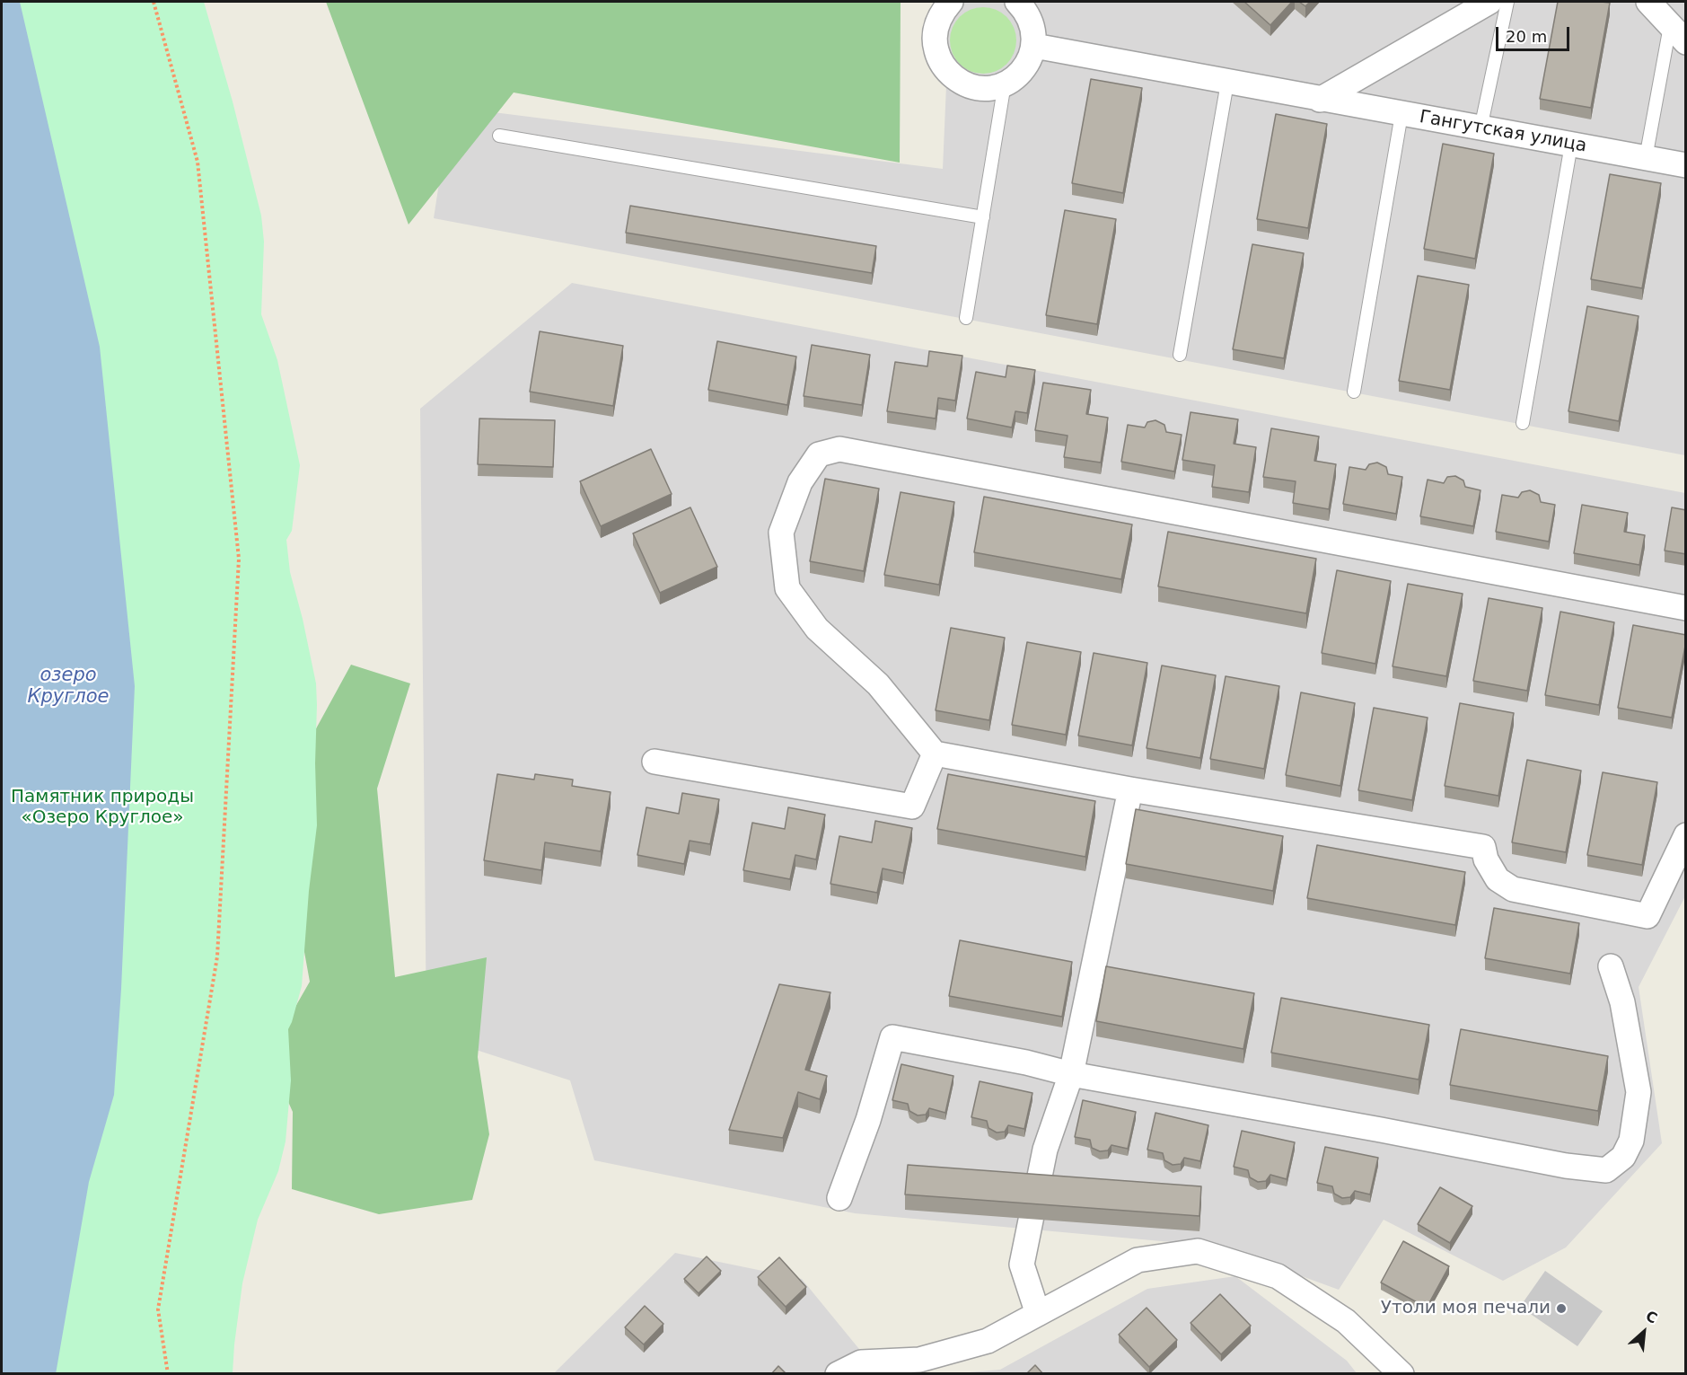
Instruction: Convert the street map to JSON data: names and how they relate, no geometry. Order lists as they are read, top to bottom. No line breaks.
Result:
{"streets":{"street":["Гангутская улица"]},"water":["озеро Круглое"],"parks":["Памятник природы «Озеро Круглое»"],"places":["Утоли моя печали"],"scale_bar":"20 m","north":"top right"}
